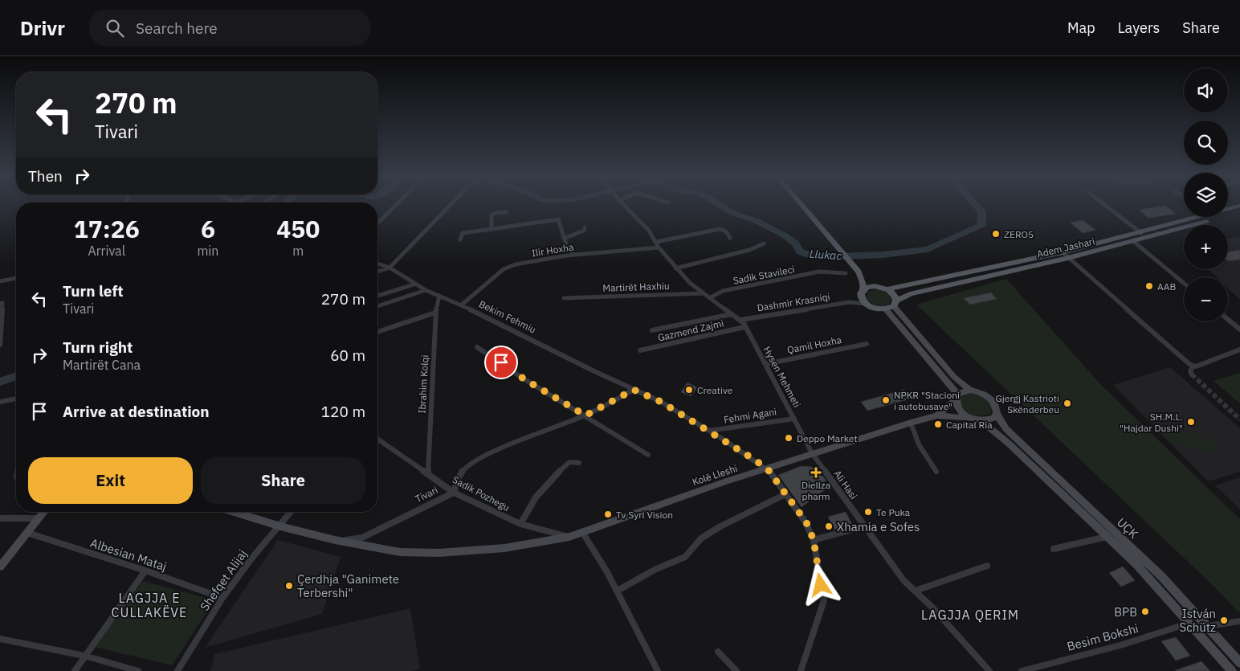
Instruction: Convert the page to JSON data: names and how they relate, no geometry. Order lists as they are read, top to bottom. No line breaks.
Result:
{"streets":{"main road":["Adem Jashari"],"street":["Ilir Hoxha","Sadik Stavileci","Martirët Haxhiu","Dashmir Krasniqi","Bekim Fehmiu","Gazmend Zajmi","Qamil Hoxha","Hysen Mehmeti","Ibrahim Kolqi","Fehmi Agani","Kolë Lleshi","Ali Hasi","Sadik Pozhegu","Tivari","UÇK","Albesian Mataj","Shefqet Alijaj","Besim Bokshi"]},"crossings":[["Adem Jashari","Dashmir Krasniqi"],["Adem Jashari","UÇK"],["Ilir Hoxha","Bekim Fehmiu"],["Ilir Hoxha","Hysen Mehmeti"],["Sadik Stavileci","Hysen Mehmeti"],["Martirët Haxhiu","Hysen Mehmeti"],["Dashmir Krasniqi","Hysen Mehmeti"],["Dashmir Krasniqi","UÇK"],["Bekim Fehmiu","Ibrahim Kolqi"],["Bekim Fehmiu","Fehmi Agani"],["Bekim Fehmiu","Tivari"],["Gazmend Zajmi","Hysen Mehmeti"],["Qamil Hoxha","Hysen Mehmeti"],["Hysen Mehmeti","Fehmi Agani"],["Hysen Mehmeti","Kolë Lleshi"],["Hysen Mehmeti","Ali Hasi"],["Ibrahim Kolqi","Sadik Pozhegu"],["Fehmi Agani","Kolë Lleshi"],["Fehmi Agani","Tivari"],["Kolë Lleshi","Ali Hasi"],["Kolë Lleshi","Sadik Pozhegu"],["Sadik Pozhegu","Tivari"],["Tivari","Shefqet Alijaj"],["UÇK","Besim Bokshi"],["Albesian Mataj","Shefqet Alijaj"]],"districts":["LAGJJA E CULLAKËVE","LAGJJA QERIM"],"water":["Llukac"],"places":{"other":["ZERO5","AAB","Creative","NPKR \"Stacioni i autobusave\"","Gjergj Kastrioti Skënderbeu","SH.M.L. \"Hajdar Dushi\"","Capital Ria","Deppo Market","Te Puka","Tv Syri Vision","Xhamia e Sofes","Çerdhja \"Ganimete Terbershi\"","BPB","István Schütz"],"health":["Diellza pharm"]},"page":{"header":"Drivr","search":"Search here","nav":["Map","Layers","Share"],"map_buttons":["+","−"],"turn":["270 m","Tivari"],"then":"Then","eta":["17:26","Arrival","6","min","450","m"],"list":[{"name":"Turn left","note":"Tivari","value":"270 m"},{"name":"Turn right","note":"Martirët Cana","value":"60 m"},{"name":"Arrive at destination","value":"120 m"}],"buttons":["Exit","Share"]}}
